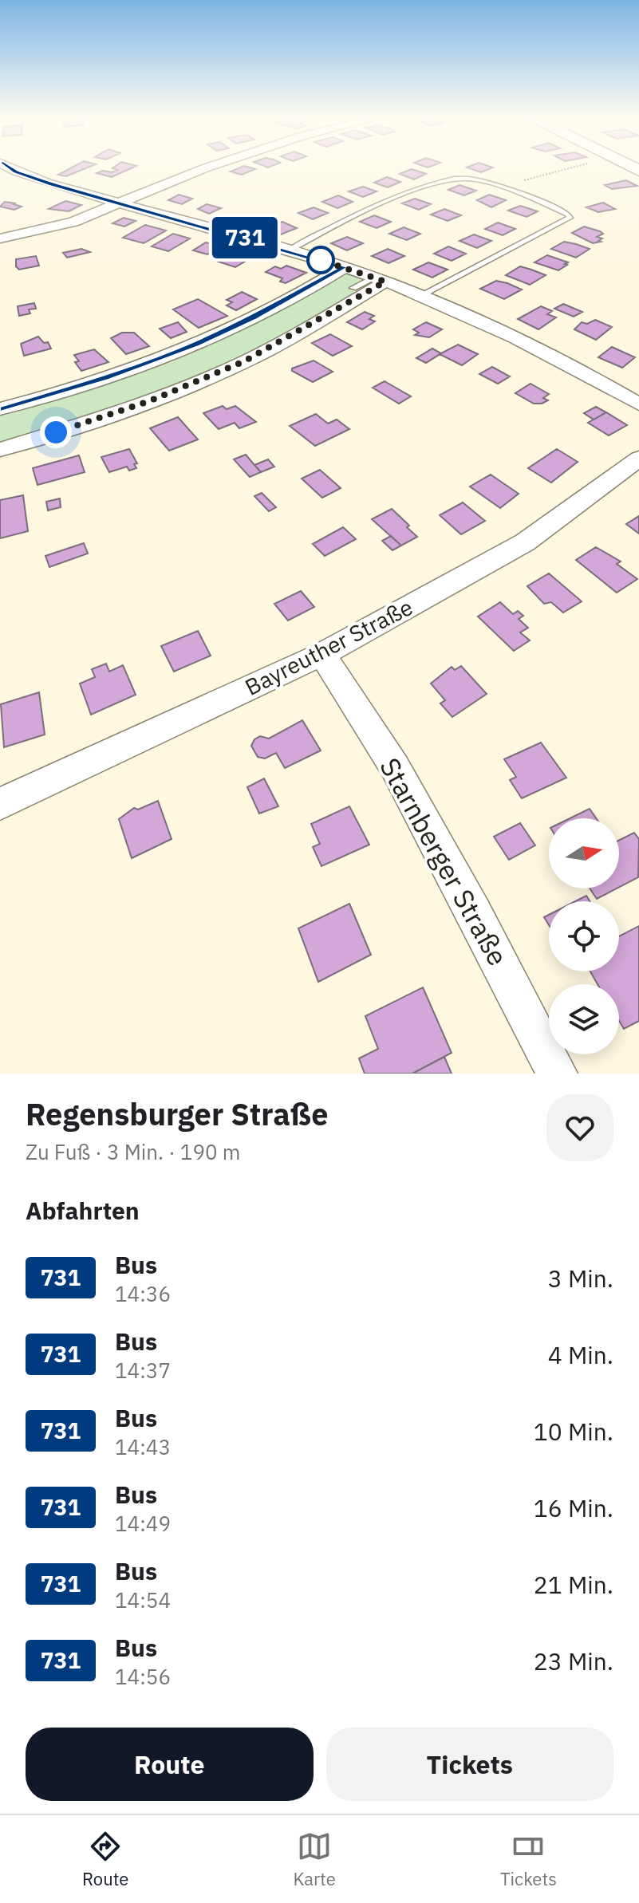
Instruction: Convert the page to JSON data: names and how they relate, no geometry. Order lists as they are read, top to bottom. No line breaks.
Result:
{"streets":{"street":["Bayreuther Straße","Starnberger Straße"]},"crossings":[["Bayreuther Straße","Starnberger Straße"]],"lines":["bus line 731"],"north":"right","page":{"on_map":"731","heading":[["Regensburger Straße","Zu Fuß · 3 Min. · 190 m"],"Abfahrten"],"list":[{"mark":"731","name":"Bus","note":"14:36","value":"3 Min."},{"mark":"731","name":"Bus","note":"14:37","value":"4 Min."},{"mark":"731","name":"Bus","note":"14:43","value":"10 Min."},{"mark":"731","name":"Bus","note":"14:49","value":"16 Min."},{"mark":"731","name":"Bus","note":"14:54","value":"21 Min."},{"mark":"731","name":"Bus","note":"14:56","value":"23 Min."}],"buttons":["Route","Tickets"],"tabs":["Route","Karte","Tickets"]}}
